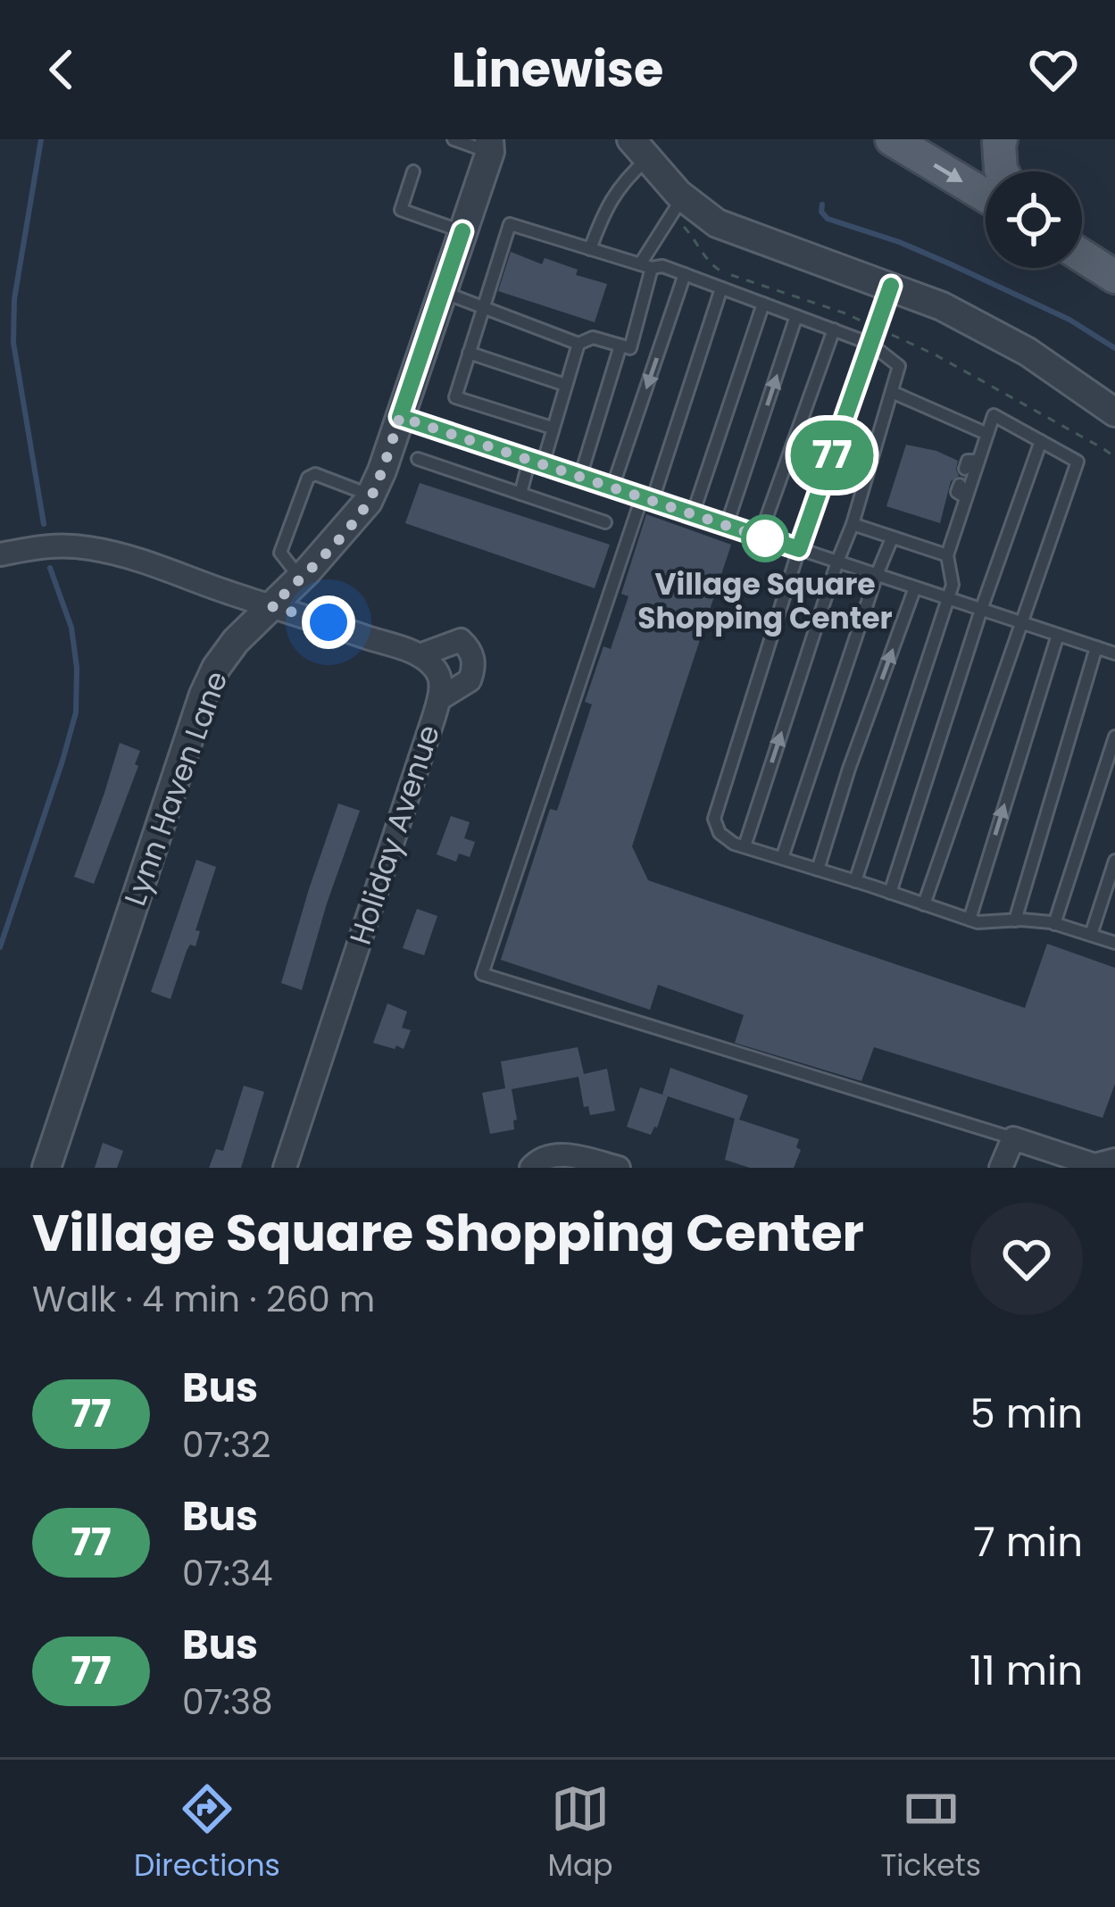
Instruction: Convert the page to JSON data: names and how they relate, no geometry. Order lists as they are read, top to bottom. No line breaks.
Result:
{"streets":{"street":["Lynn Haven Lane","Holiday Avenue"]},"places":["Village Square Shopping Center"],"lines":["bus line 77"],"page":{"header":"Linewise","on_map":"77","heading":["Village Square Shopping Center","Walk · 4 min · 260 m"],"list":[{"mark":"77","name":"Bus","note":"07:32","value":"5 min"},{"mark":"77","name":"Bus","note":"07:34","value":"7 min"},{"mark":"77","name":"Bus","note":"07:38","value":"11 min"}],"tabs":["Directions","Map","Tickets"]}}
